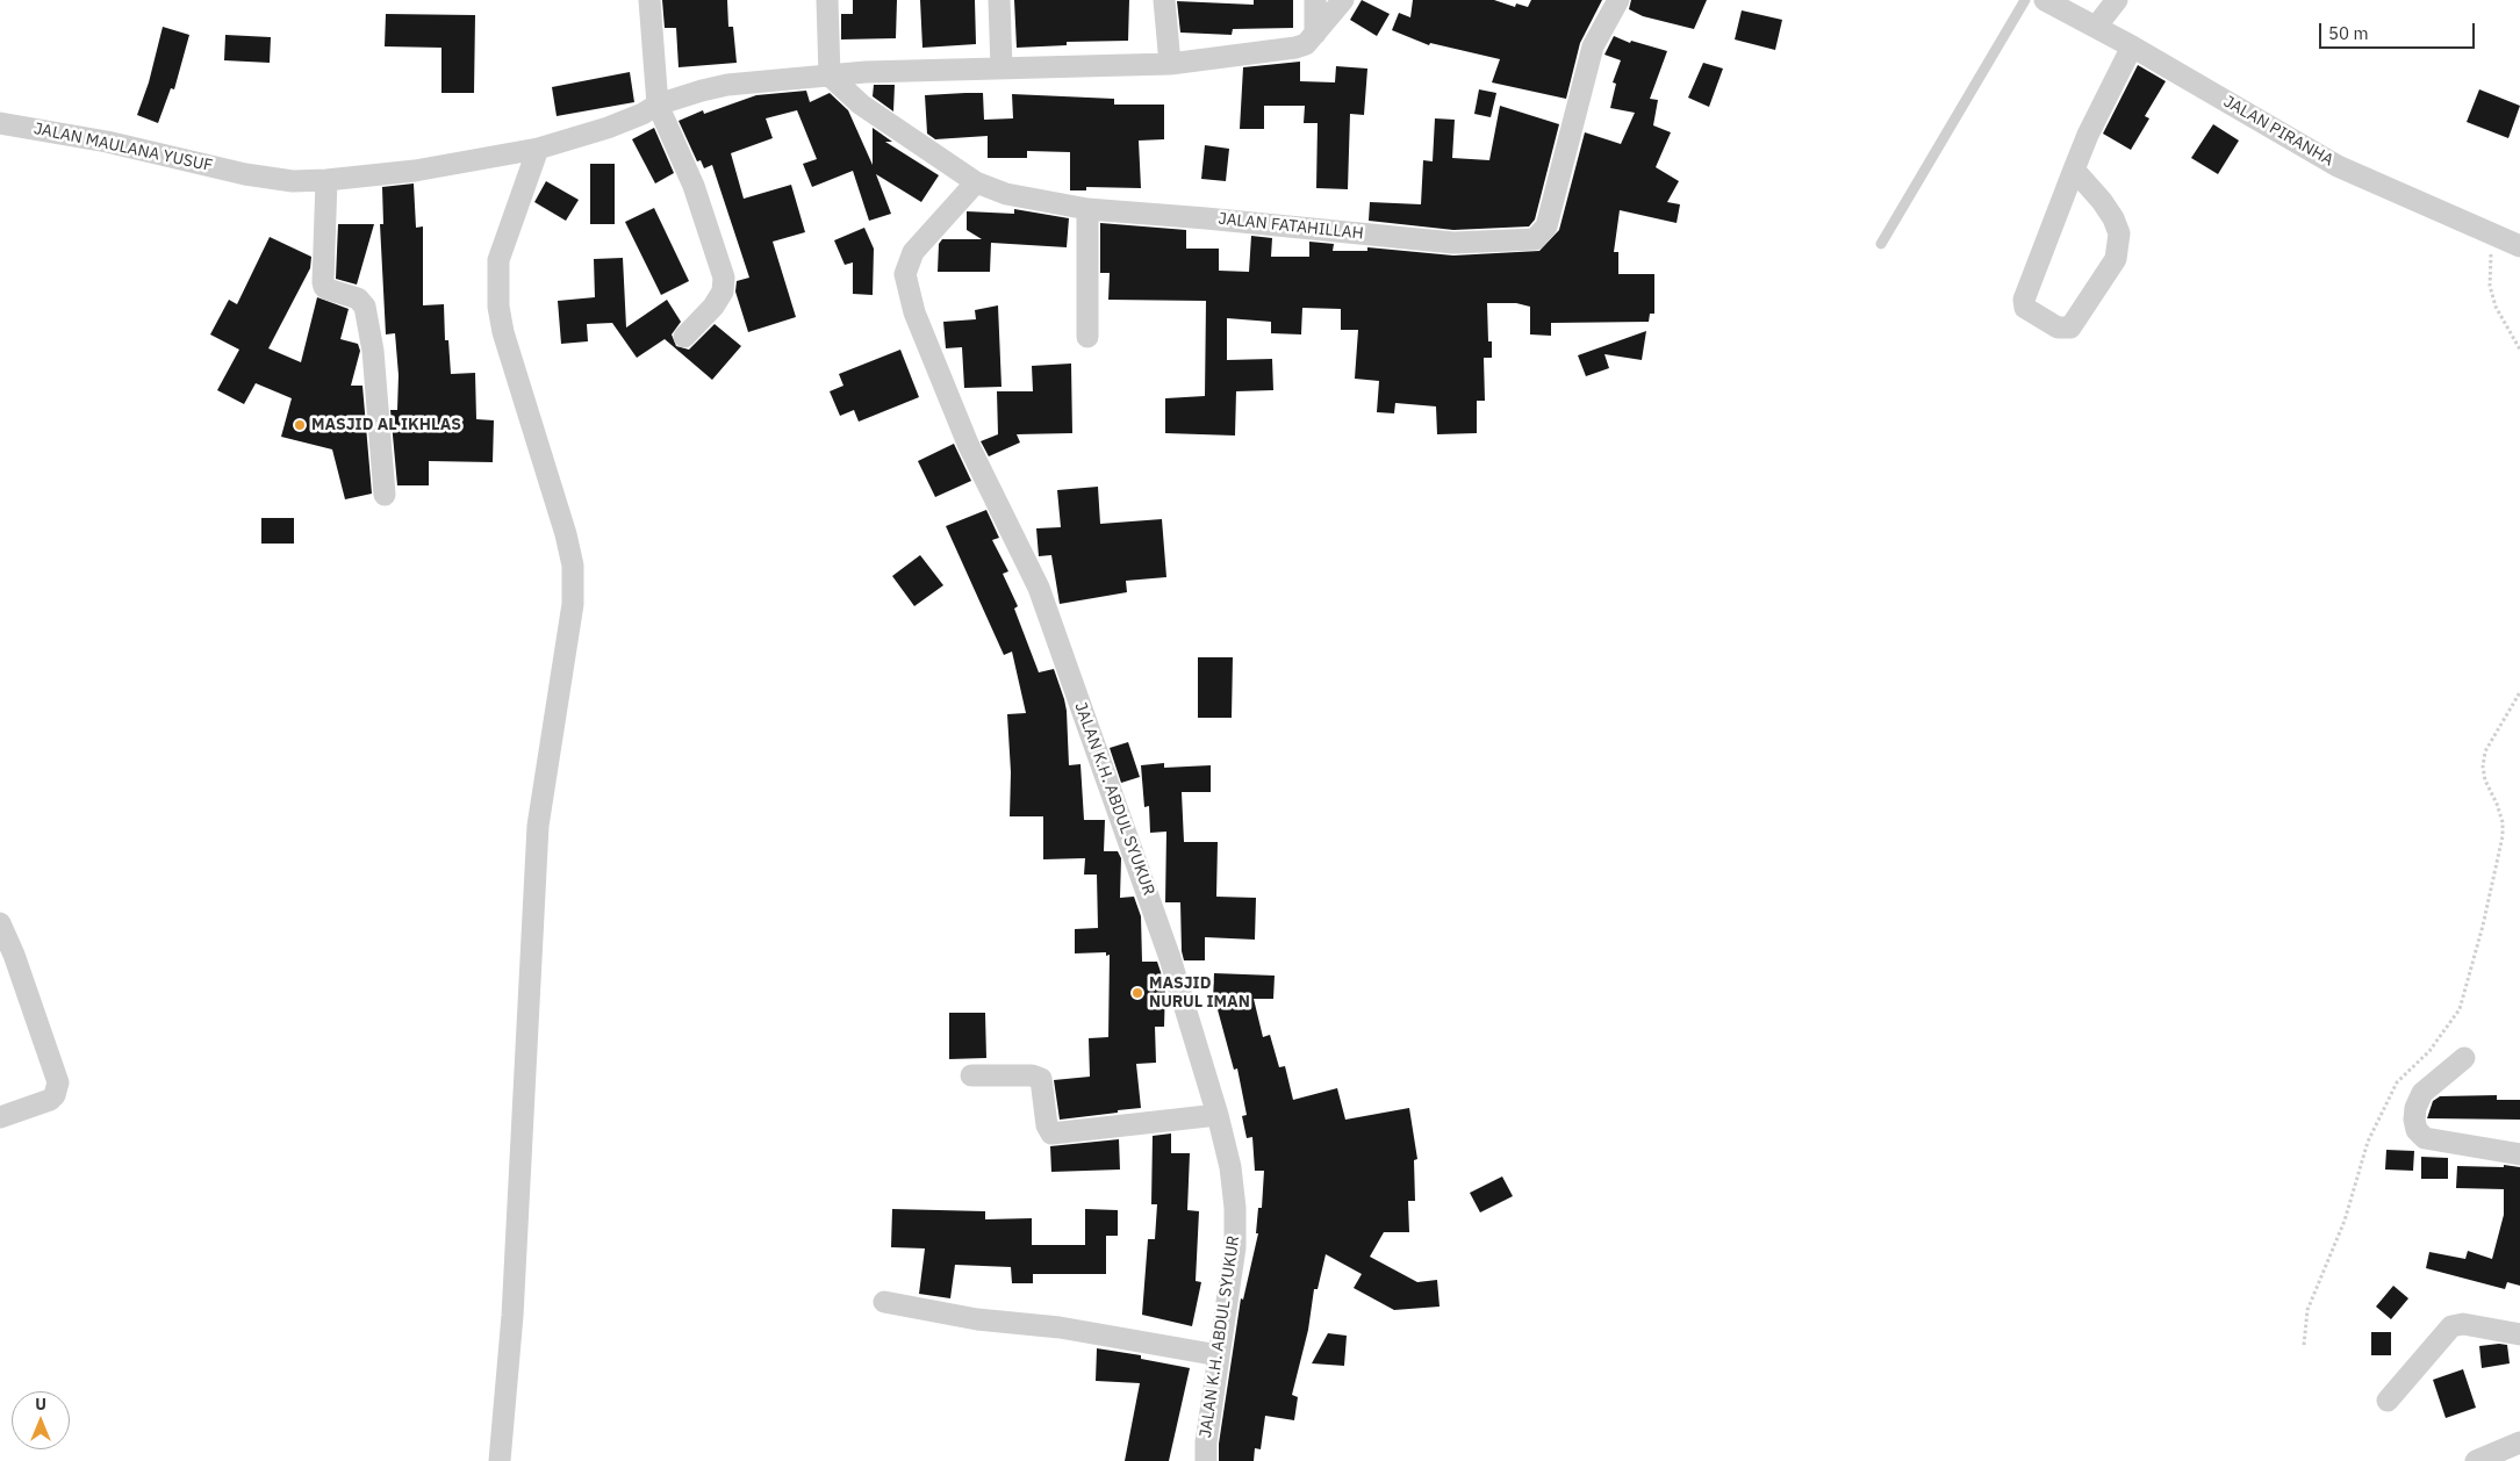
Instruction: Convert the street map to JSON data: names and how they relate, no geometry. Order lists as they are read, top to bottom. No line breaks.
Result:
{"streets":{"street":["JALAN PIRANHA","JALAN MAULANA YUSUF","JALAN FATAHILLAH","JALAN K.H. ABDUL SYUKUR"]},"crossings":[["JALAN MAULANA YUSUF","JALAN FATAHILLAH"],["JALAN FATAHILLAH","JALAN K.H. ABDUL SYUKUR"]],"places":["MASJID AL IKHLAS","MASJID NURUL IMAN"],"scale_bar":"50 m","north":"top"}
